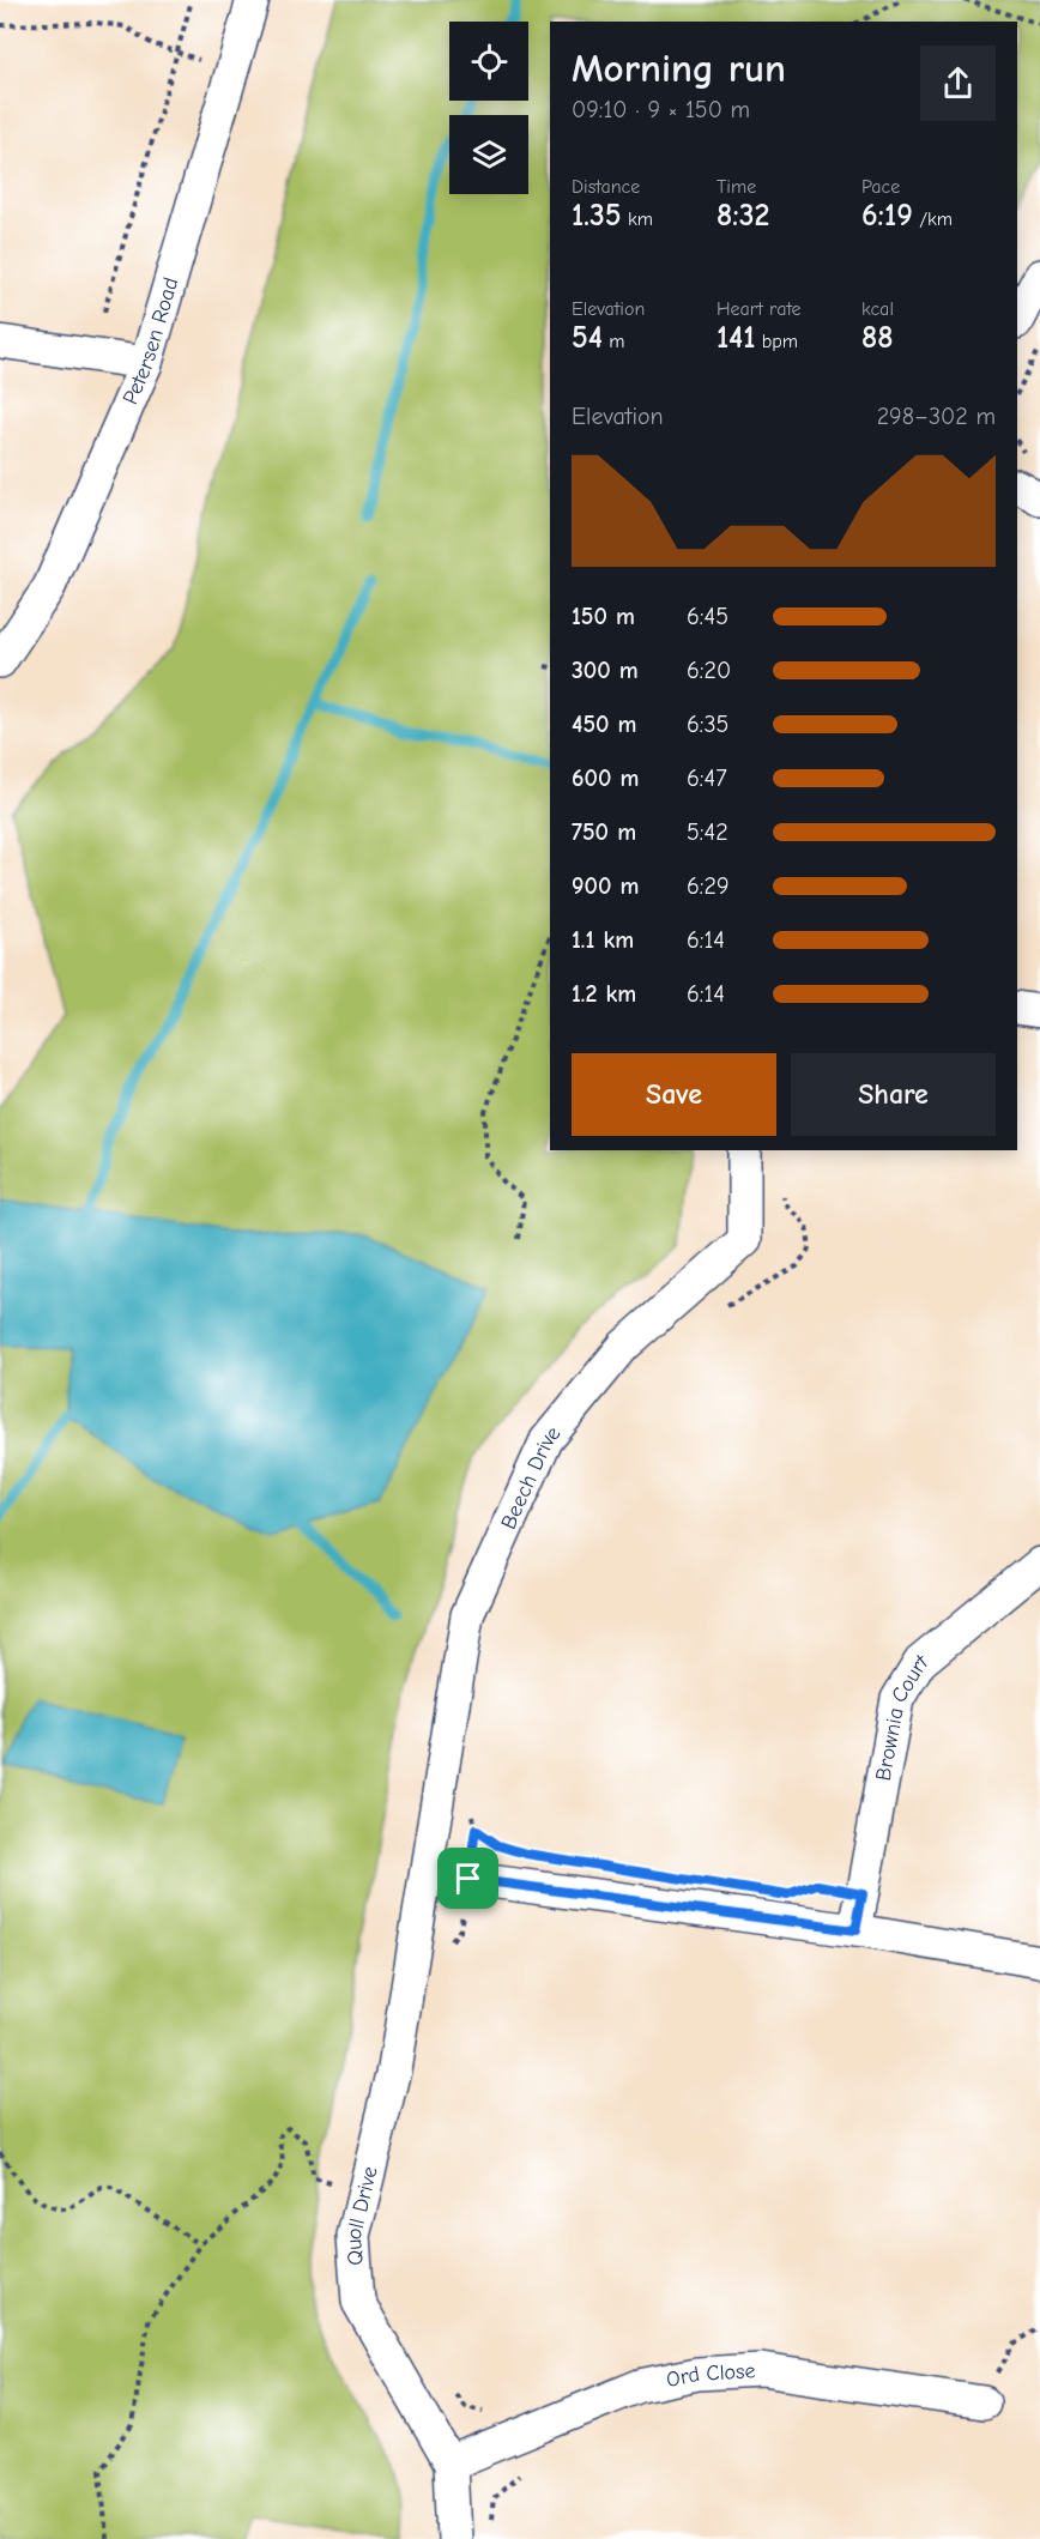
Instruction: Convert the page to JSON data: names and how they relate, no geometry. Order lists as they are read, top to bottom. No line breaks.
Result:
{"streets":{"street":["Petersen Road","Beech Drive","Brownia Court","Quoll Drive","Ord Close"]},"crossings":[["Beech Drive","Quoll Drive"],["Quoll Drive","Ord Close"]],"page":{"heading":["Morning run","09:10 · 9 × 150 m"],"stats":[["Distance","1.35 km"],["Time","8:32"],["Pace","6:19 /km"],["Elevation","54 m"],["Heart rate","141 bpm"],["kcal","88"]],"chart":["Elevation","298–302 m"],"list":[{"name":"150 m","note":"6:45"},{"name":"300 m","note":"6:20"},{"name":"450 m","note":"6:35"},{"name":"600 m","note":"6:47"},{"name":"750 m","note":"5:42"},{"name":"900 m","note":"6:29"},{"name":"1.1 km","note":"6:14"},{"name":"1.2 km","note":"6:14"}],"buttons":["Save","Share"]}}
